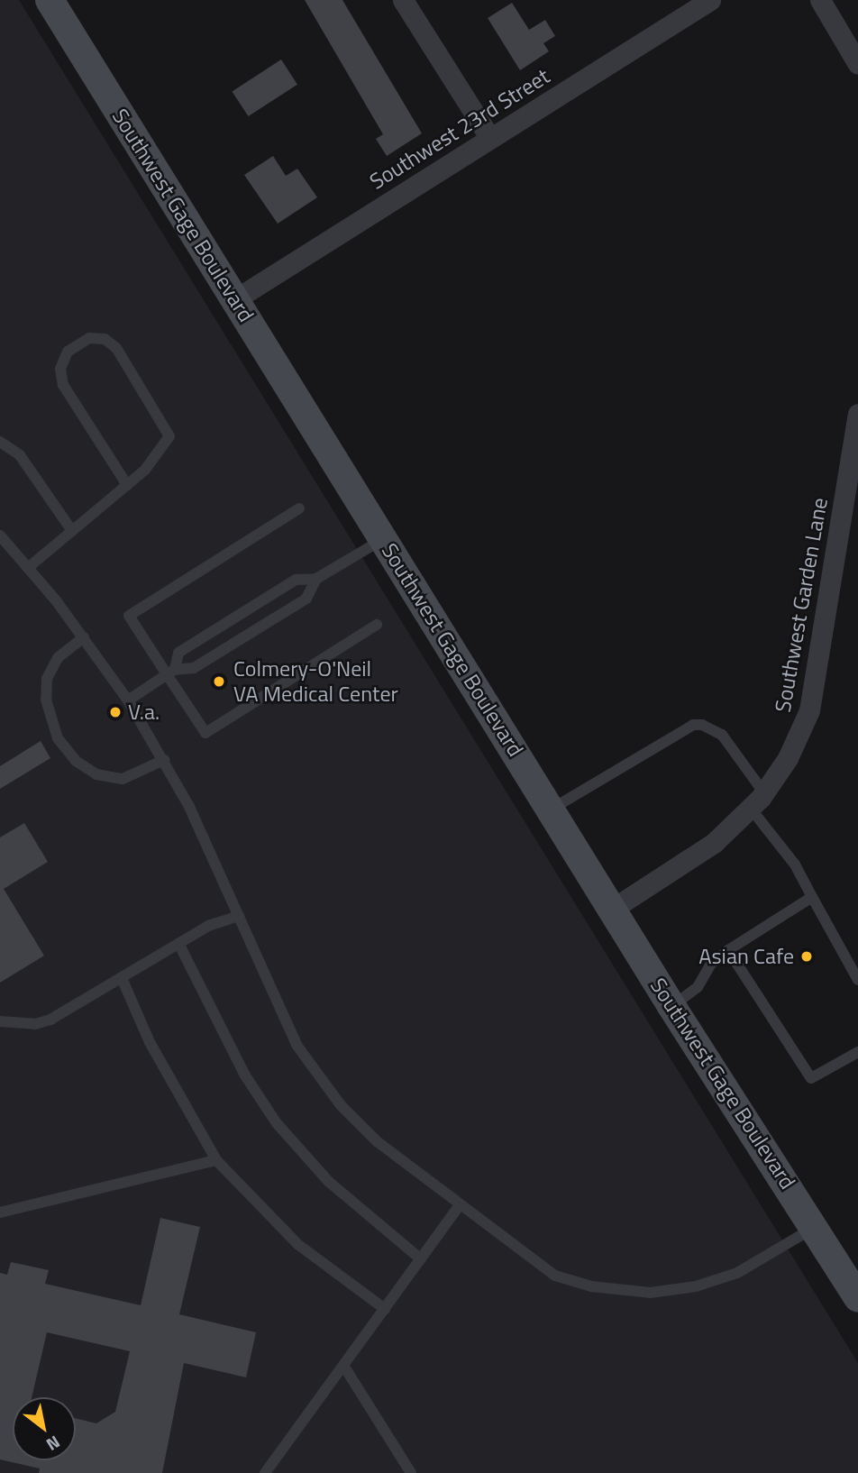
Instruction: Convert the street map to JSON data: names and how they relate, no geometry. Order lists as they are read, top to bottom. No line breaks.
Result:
{"streets":{"main road":["Southwest Gage Boulevard"],"street":["Southwest 23rd Street","Southwest Garden Lane"]},"crossings":[["Southwest 23rd Street","Southwest Gage Boulevard"],["Southwest Gage Boulevard","Southwest Garden Lane"]],"places":["Colmery-O'Neil VA Medical Center","V.a.","Asian Cafe"],"north":"bottom right"}
